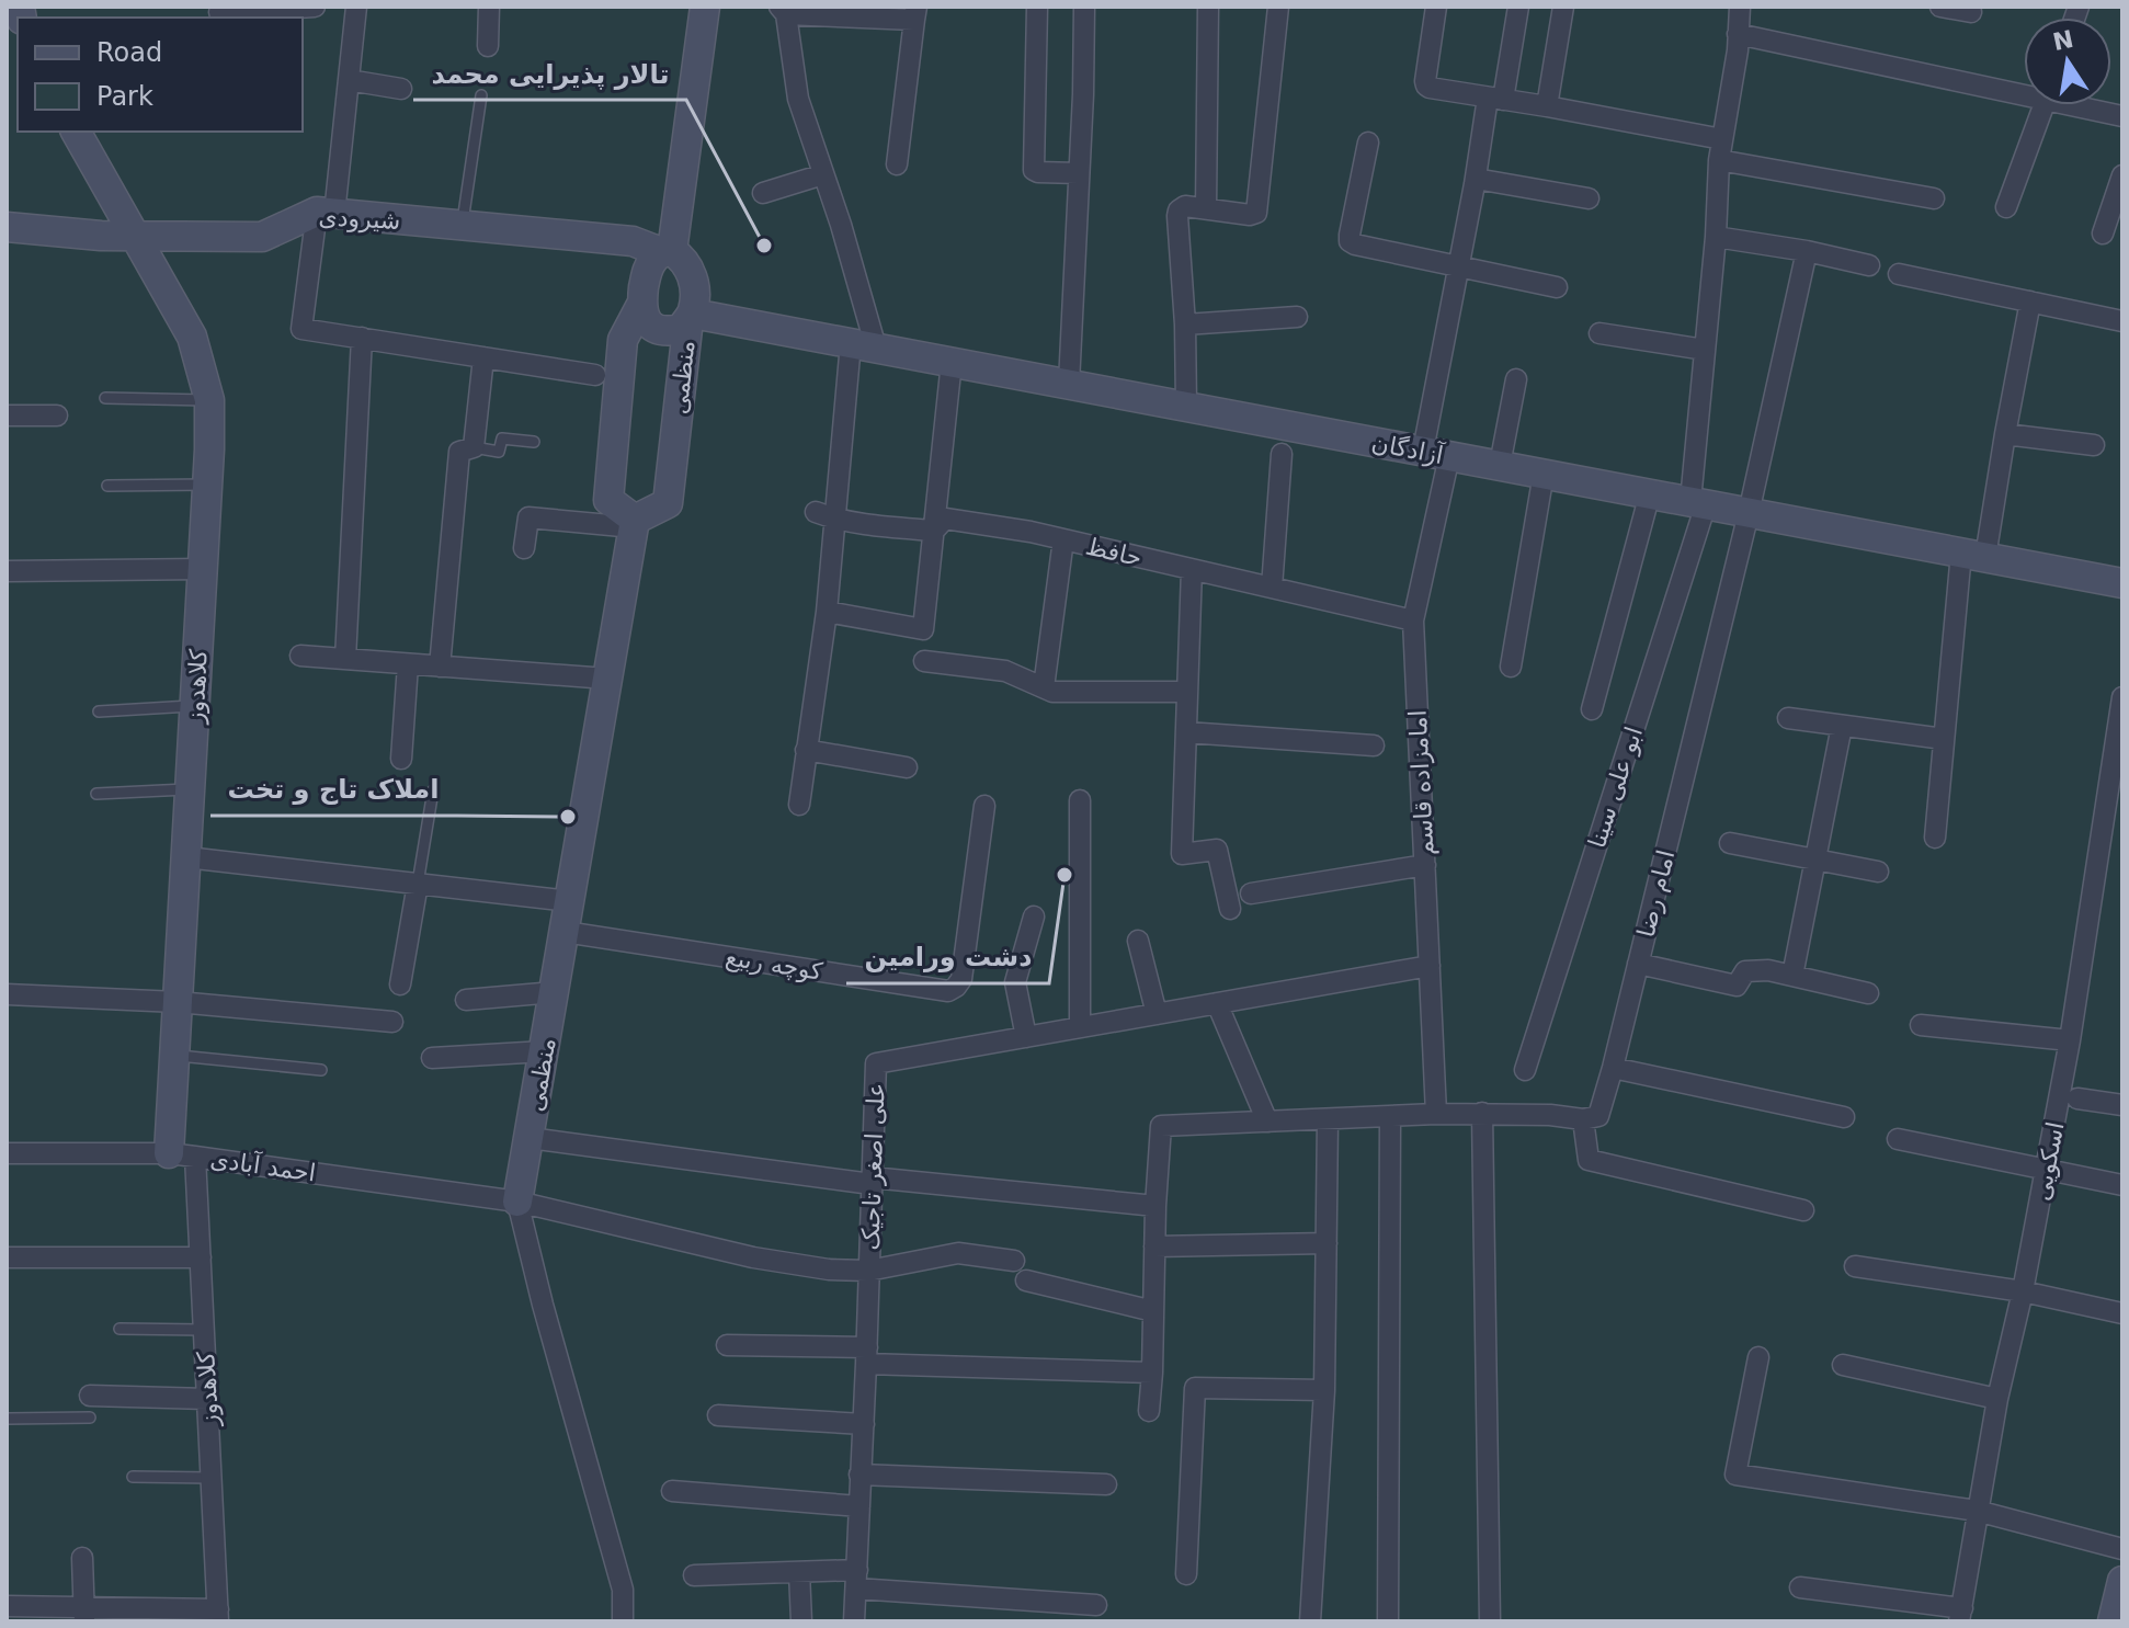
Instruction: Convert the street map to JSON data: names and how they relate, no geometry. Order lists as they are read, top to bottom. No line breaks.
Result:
{"streets":{"main road":["شیرودی","منظمی","آزادگان","کلاهدوز"],"street":["حافظ","امامزاده قاسم","ابو علی سینا","امام رضا","کوچه ربیع","اسکویی","احمد آبادی","علی اصغر تاجیک"]},"crossings":[["شیرودی","منظمی"],["شیرودی","آزادگان"],["شیرودی","کلاهدوز"],["منظمی","آزادگان"],["منظمی","کوچه ربیع"],["منظمی","احمد آبادی"],["آزادگان","امامزاده قاسم"],["آزادگان","ابو علی سینا"],["آزادگان","امام رضا"],["حافظ","امامزاده قاسم"],["کلاهدوز","احمد آبادی"],["امامزاده قاسم","علی اصغر تاجیک"],["احمد آبادی","علی اصغر تاجیک"]],"places":["تالار پذیرایی محمد","املاک تاج و تخت","دشت ورامین"],"legend":["Road","Park"],"north":"top"}
